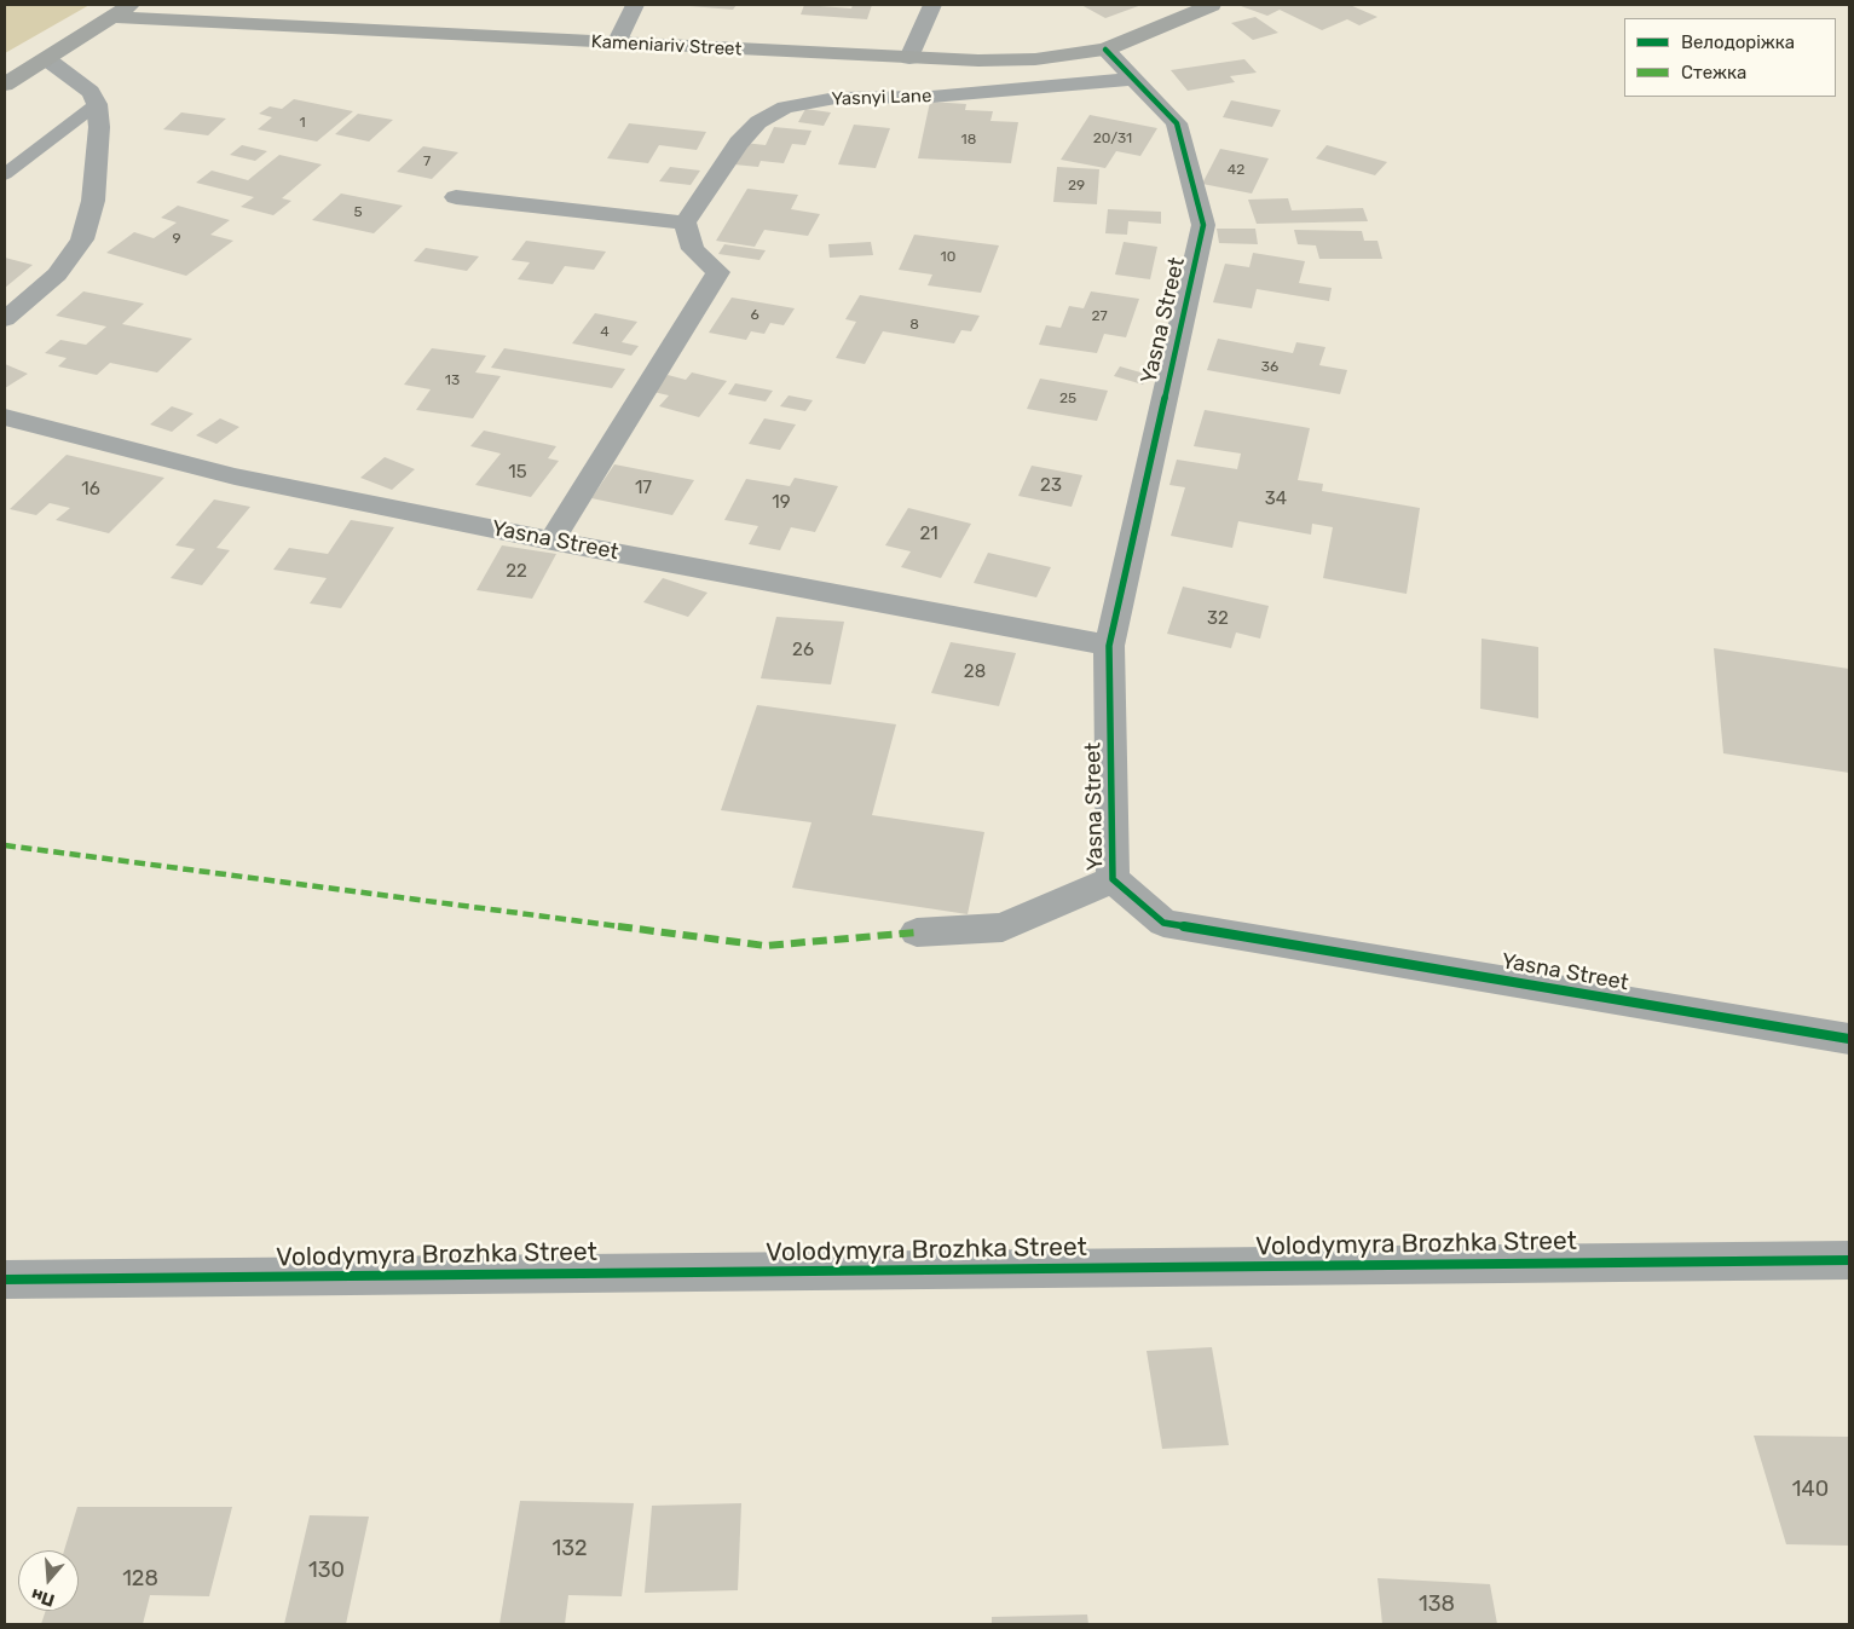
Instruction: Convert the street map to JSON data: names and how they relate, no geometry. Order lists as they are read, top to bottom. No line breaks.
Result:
{"streets":{"street":["Kameniariv Street","Yasnyi Lane","Yasna Street","Volodymyra Brozhka Street"]},"crossings":[["Kameniariv Street","Yasna Street"],["Yasnyi Lane","Yasna Street"]],"house_numbers":["1","20/31","18","7","42","29","5","9","10","6","27","8","4","36","13","25","15","23","17","16","34","19","21","22","32","26","28","140","132","130","128","138"],"legend":["Велодоріжка","Стежка"],"north":"bottom"}
